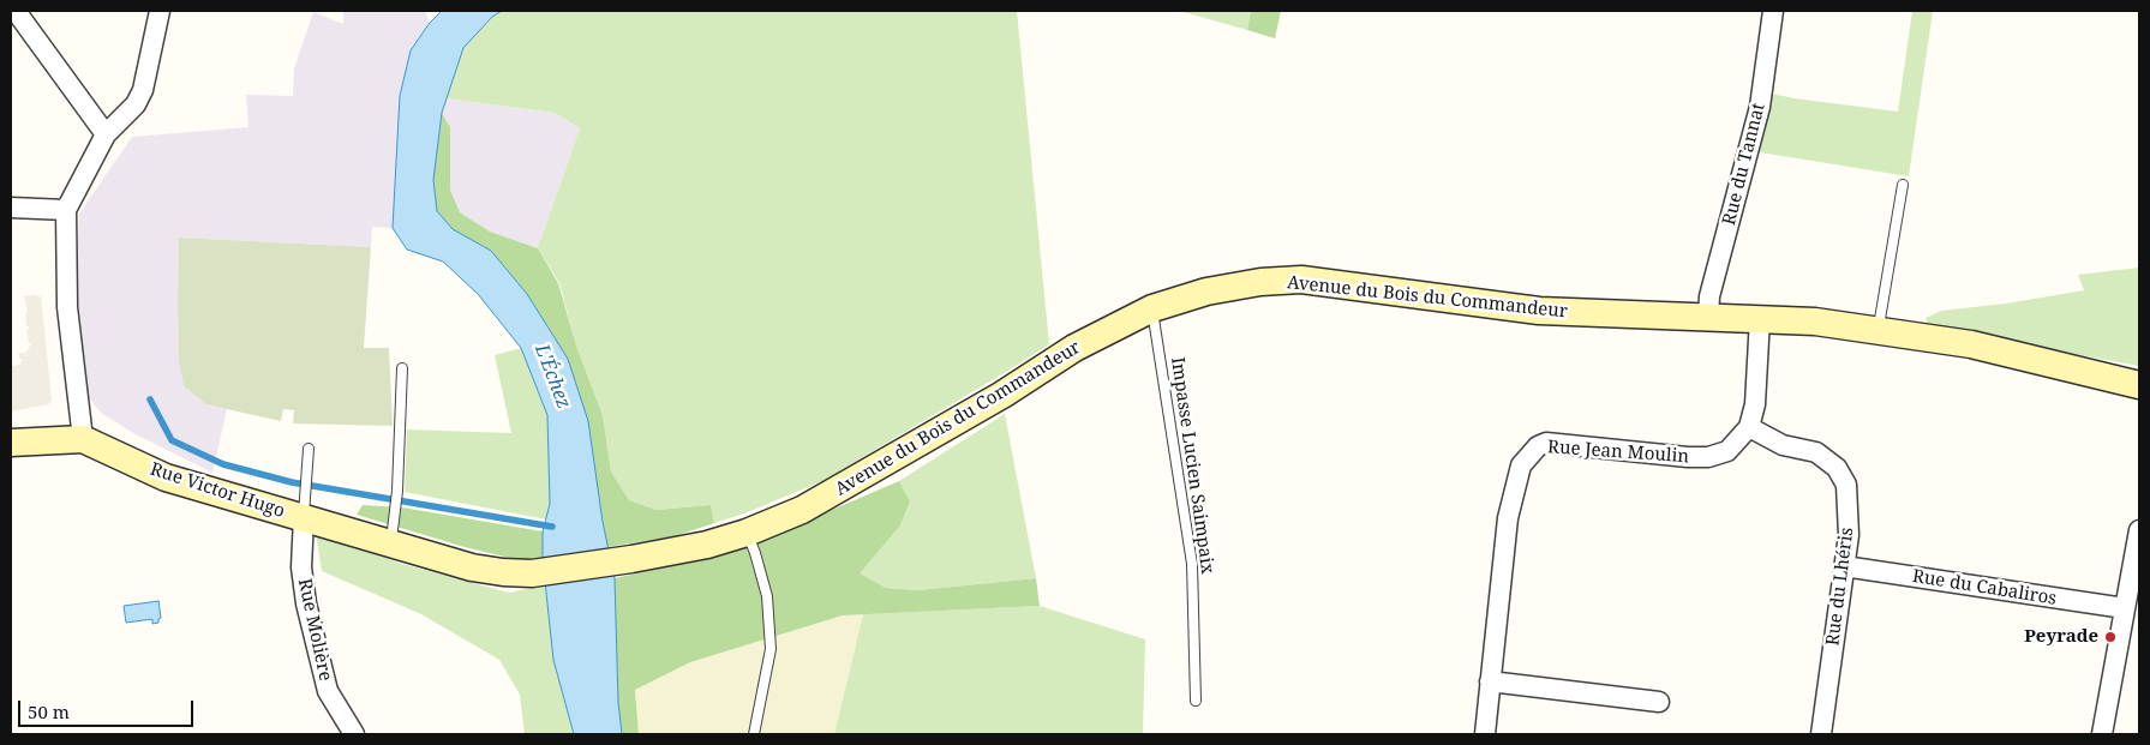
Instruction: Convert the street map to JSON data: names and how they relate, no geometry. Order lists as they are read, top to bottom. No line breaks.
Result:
{"streets":{"main road":["Avenue du Bois du Commandeur","Rue Victor Hugo"],"street":["Rue du Tannat","Rue Jean Moulin","Rue du Lhéris","Rue du Cabaliros","Rue Molière"],"lane":["Impasse Lucien Saimpaix"]},"crossings":[["Rue du Tannat","Avenue du Bois du Commandeur"],["Avenue du Bois du Commandeur","Rue Jean Moulin"],["Avenue du Bois du Commandeur","Impasse Lucien Saimpaix"],["Avenue du Bois du Commandeur","Rue Victor Hugo"],["Rue Jean Moulin","Rue du Lhéris"],["Rue Victor Hugo","Rue Molière"],["Rue du Lhéris","Rue du Cabaliros"]],"water":["L'Échez"],"places":["Peyrade"],"scale_bar":"50 m"}
